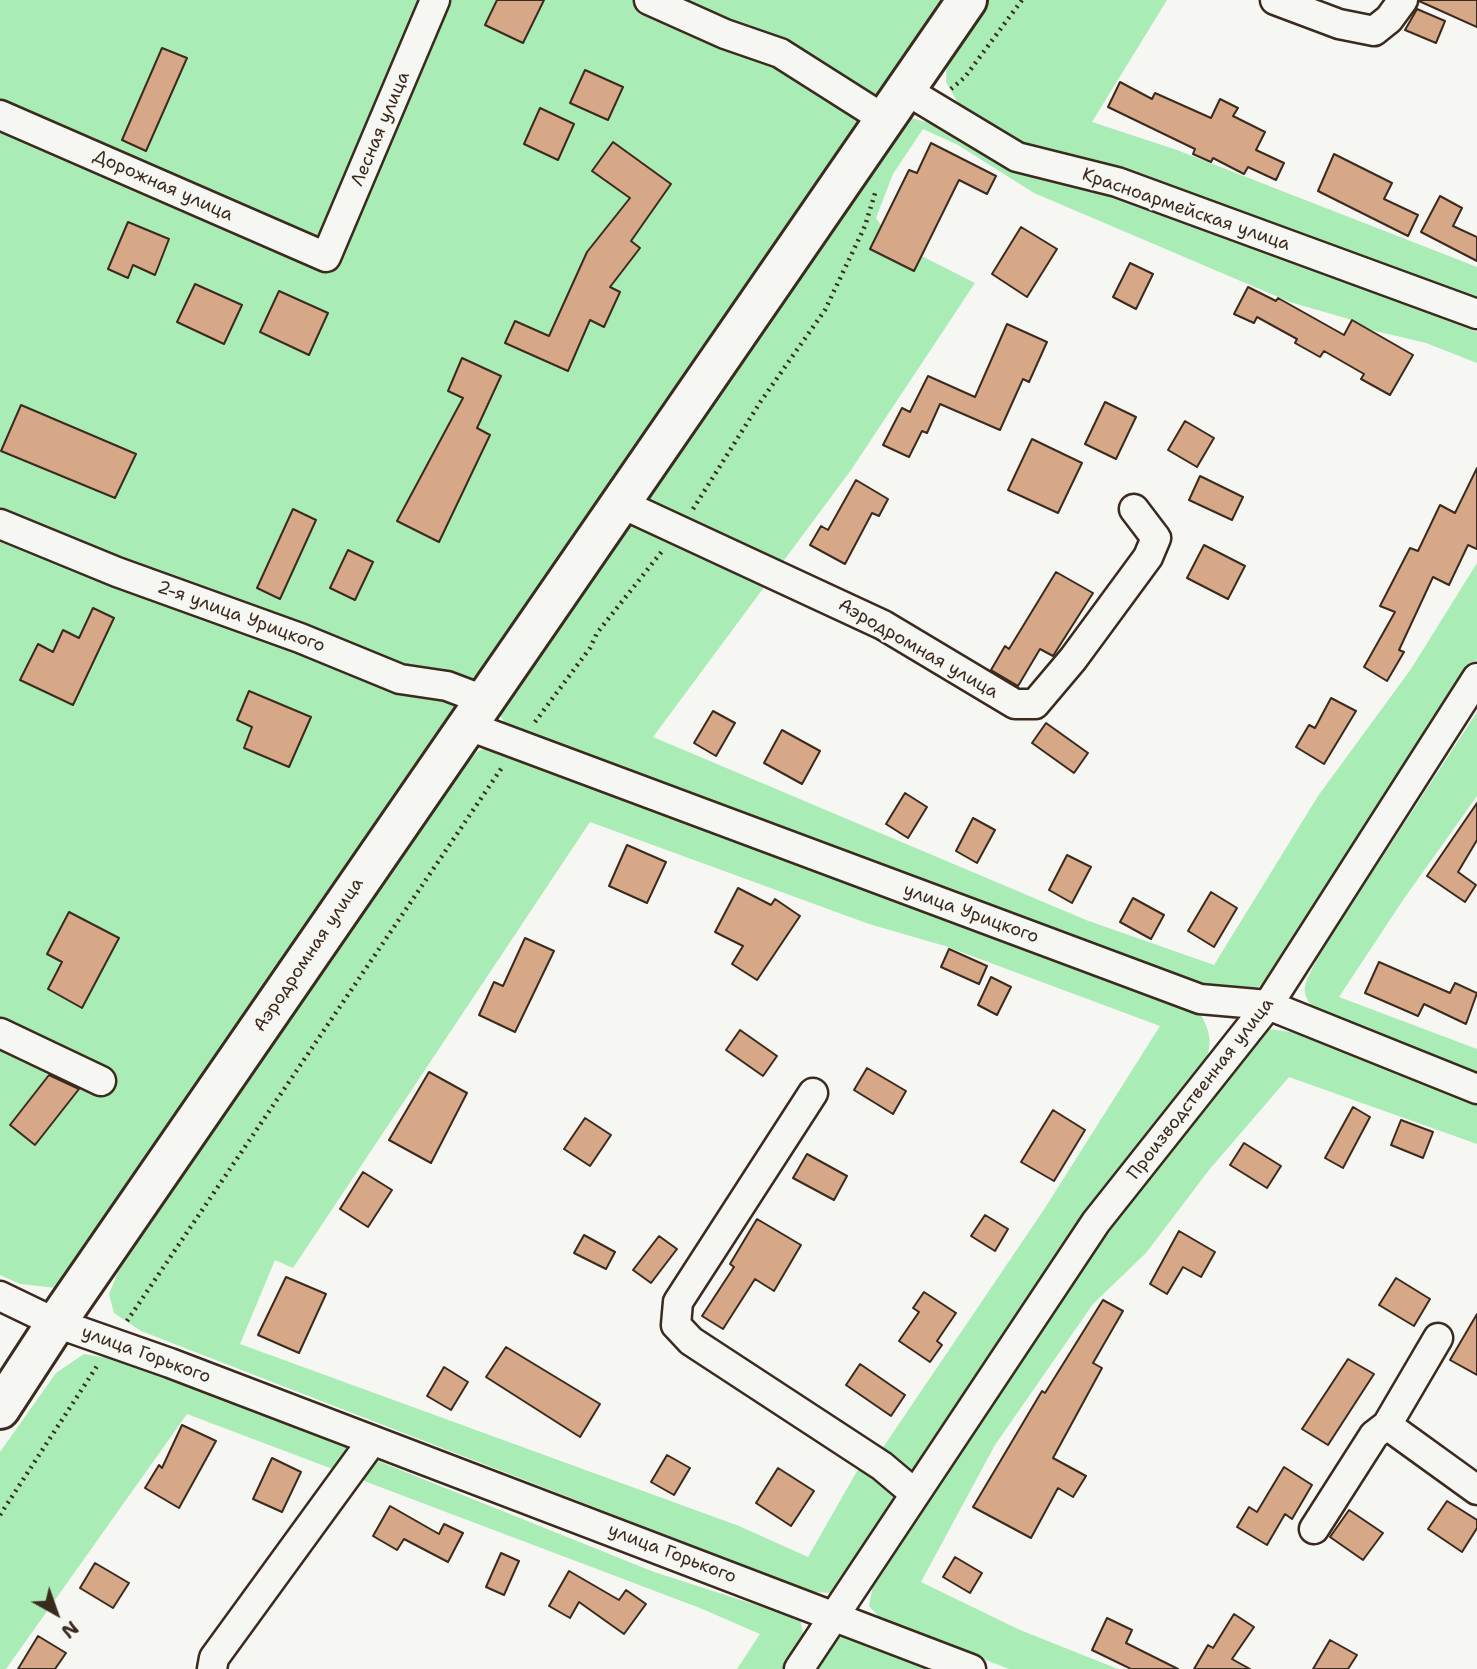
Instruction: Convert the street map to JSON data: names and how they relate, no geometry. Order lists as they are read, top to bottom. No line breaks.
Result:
{"streets":{"street":["Лесная улица","Дорожная улица","Красноармейская улица","2-я улица Урицкого","Аэродромная улица","улица Урицкого","Производственная улица","улица Горького"]},"crossings":[["Лесная улица","Дорожная улица"],["Красноармейская улица","Аэродромная улица"],["2-я улица Урицкого","Аэродромная улица"],["2-я улица Урицкого","улица Урицкого"],["Аэродромная улица","улица Урицкого"],["Аэродромная улица","улица Горького"],["улица Урицкого","Производственная улица"],["Производственная улица","улица Горького"]],"north":"bottom right"}
